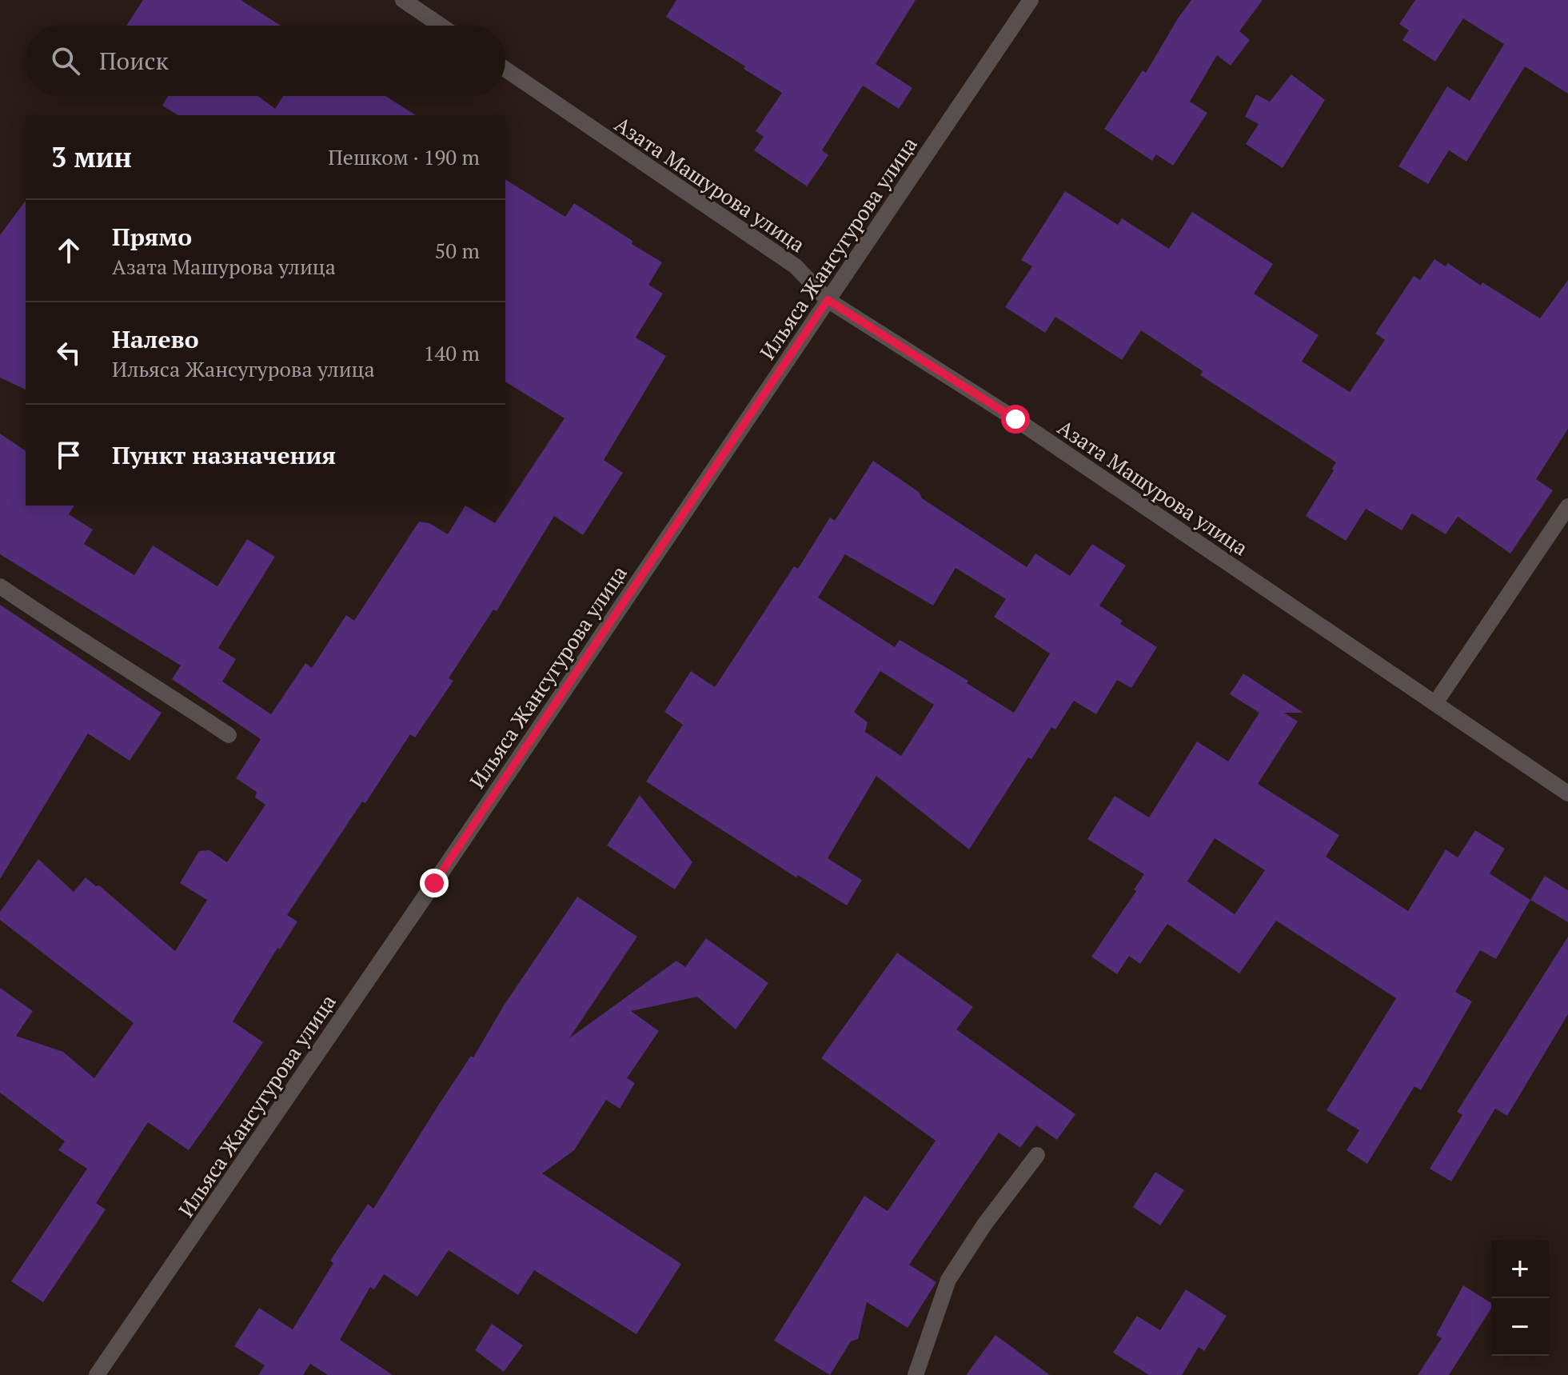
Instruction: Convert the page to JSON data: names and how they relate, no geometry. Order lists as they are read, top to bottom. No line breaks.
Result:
{"streets":{"street":["Азата Машурова улица","Ильяса Жансугурова улица"]},"crossings":[["Азата Машурова улица","Ильяса Жансугурова улица"]],"page":{"search":"Поиск","heading":["3 мин","Пешком · 190 m"],"list":[["Прямо","Азата Машурова улица","50 m"],["Налево","Ильяса Жансугурова улица","140 m"],"Пункт назначения"],"map_buttons":["+","−"]}}
